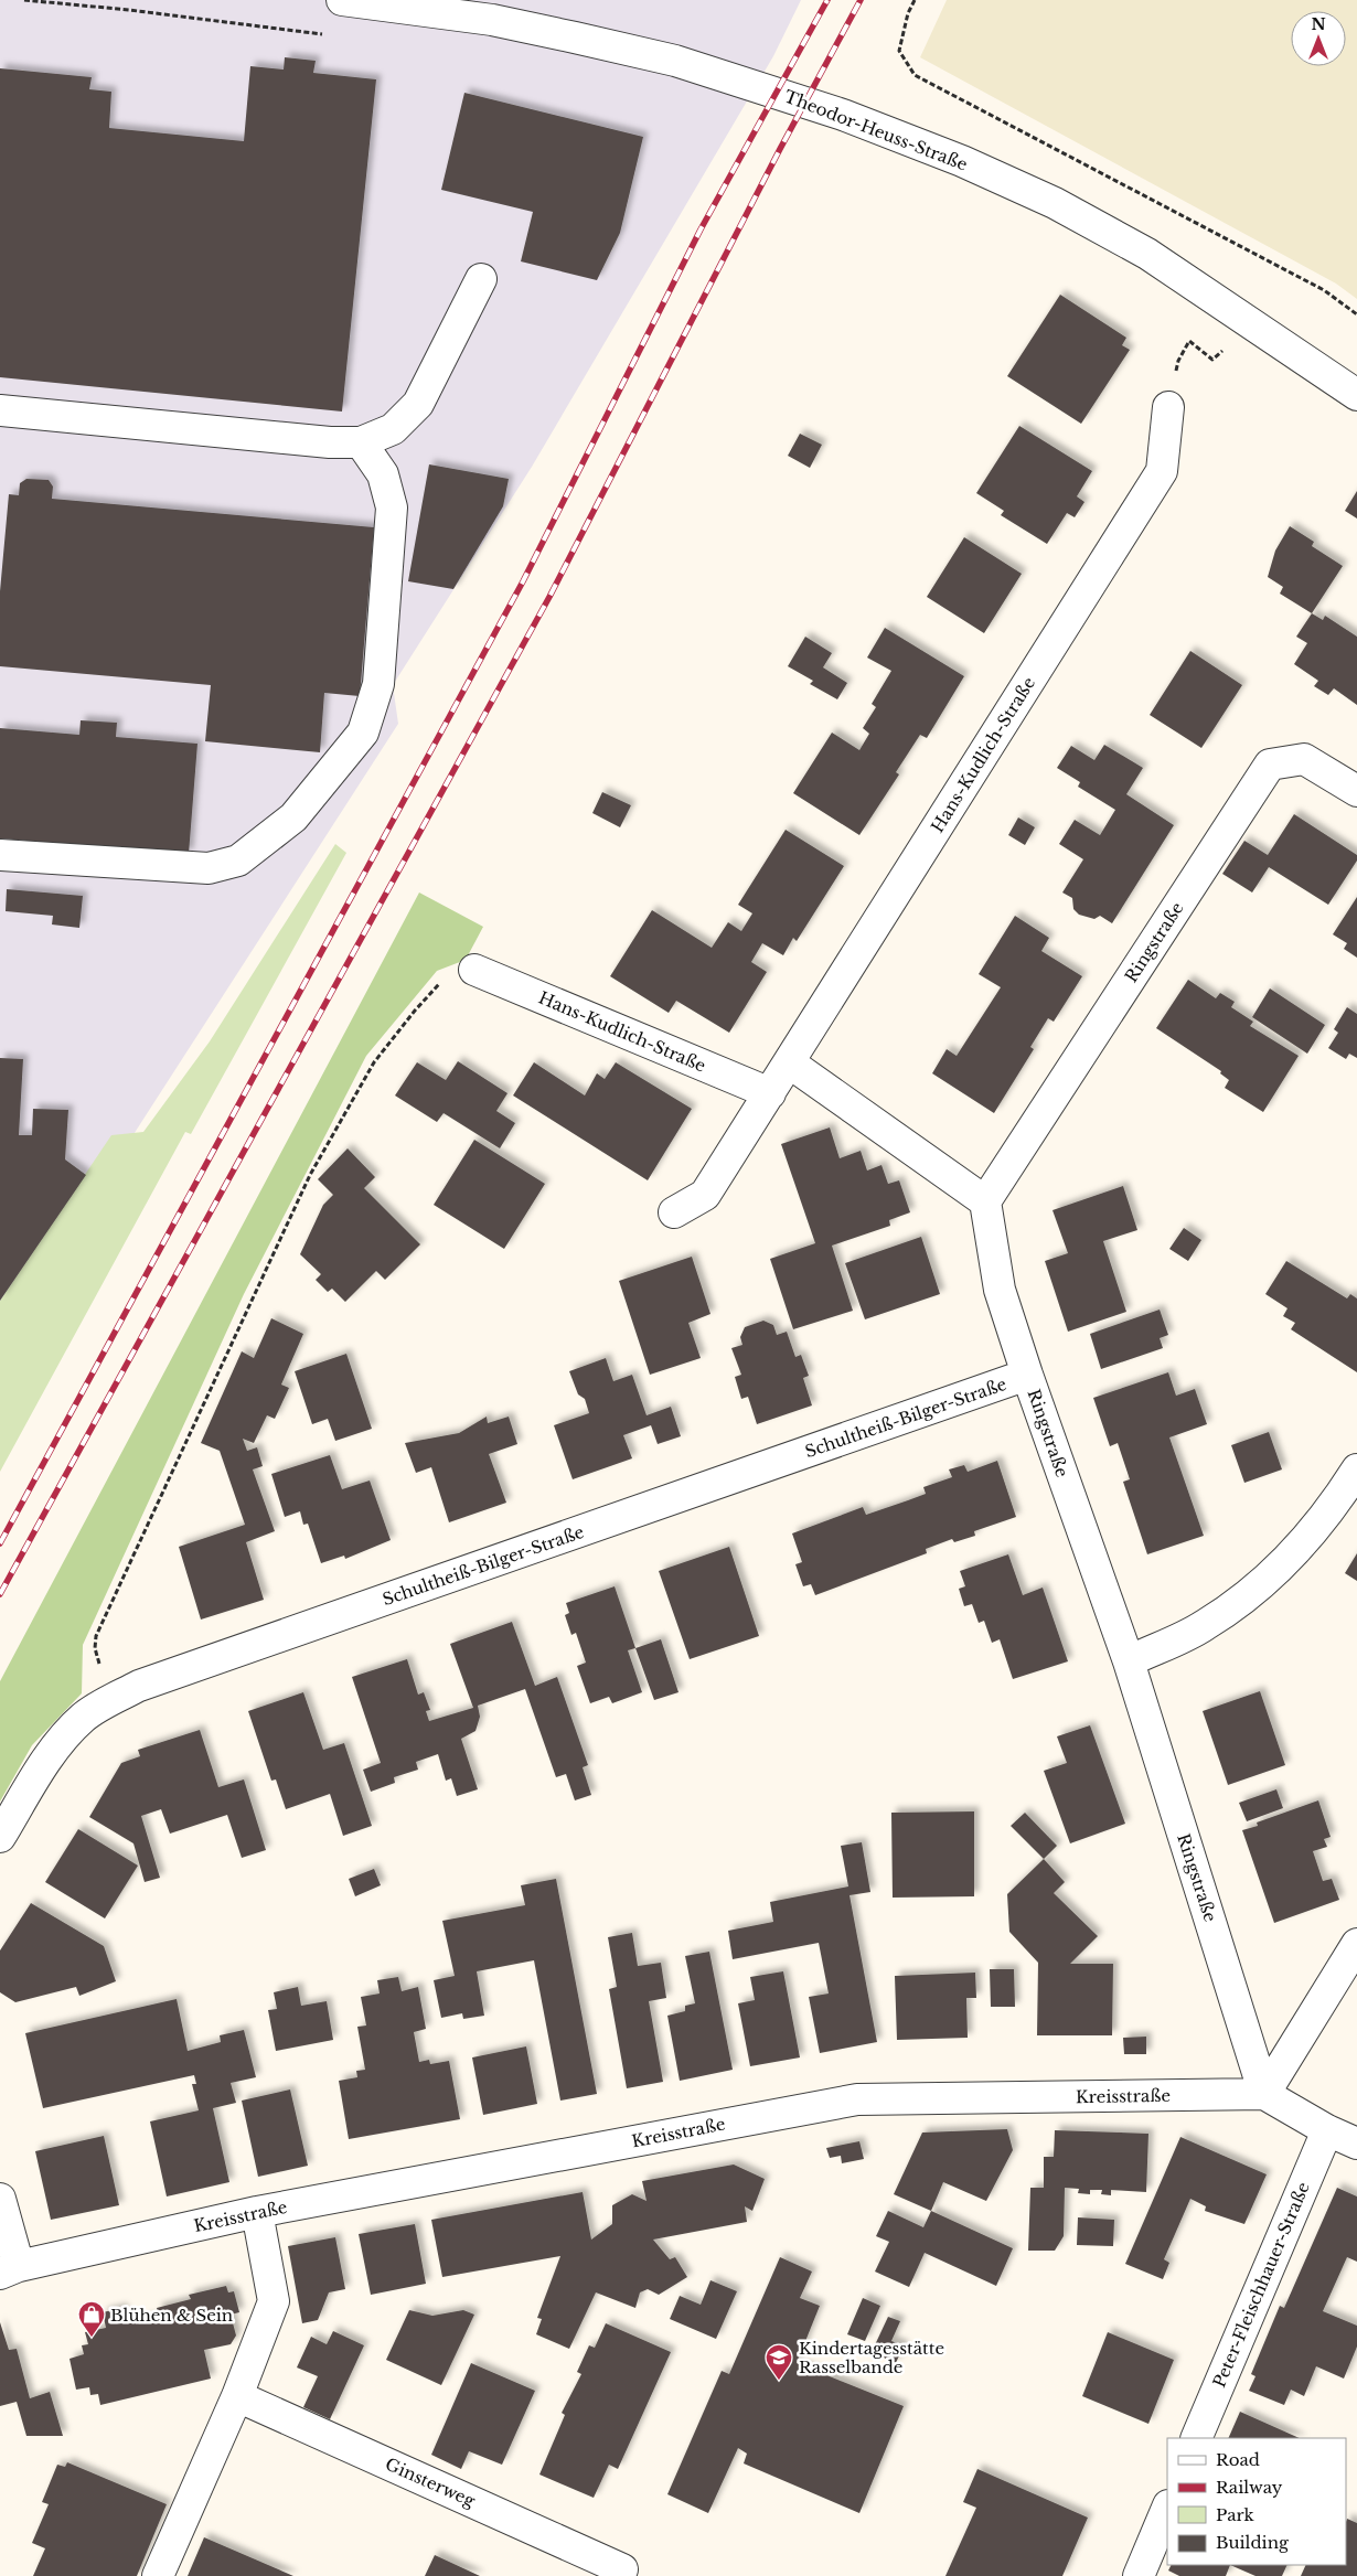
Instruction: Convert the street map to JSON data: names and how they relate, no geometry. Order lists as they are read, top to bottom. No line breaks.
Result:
{"streets":{"street":["Theodor-Heuss-Straße","Hans-Kudlich-Straße","Ringstraße","Schultheiß-Bilger-Straße","Kreisstraße","Peter-Fleischhauer-Straße","Ginsterweg"]},"crossings":[["Ringstraße","Schultheiß-Bilger-Straße"],["Ringstraße","Kreisstraße"]],"places":{"shop":["Blühen & Sein"],"school or university":["Kindertagesstätte Rasselbande"]},"legend":["Road","Railway","Park","Building"],"north":"top"}
